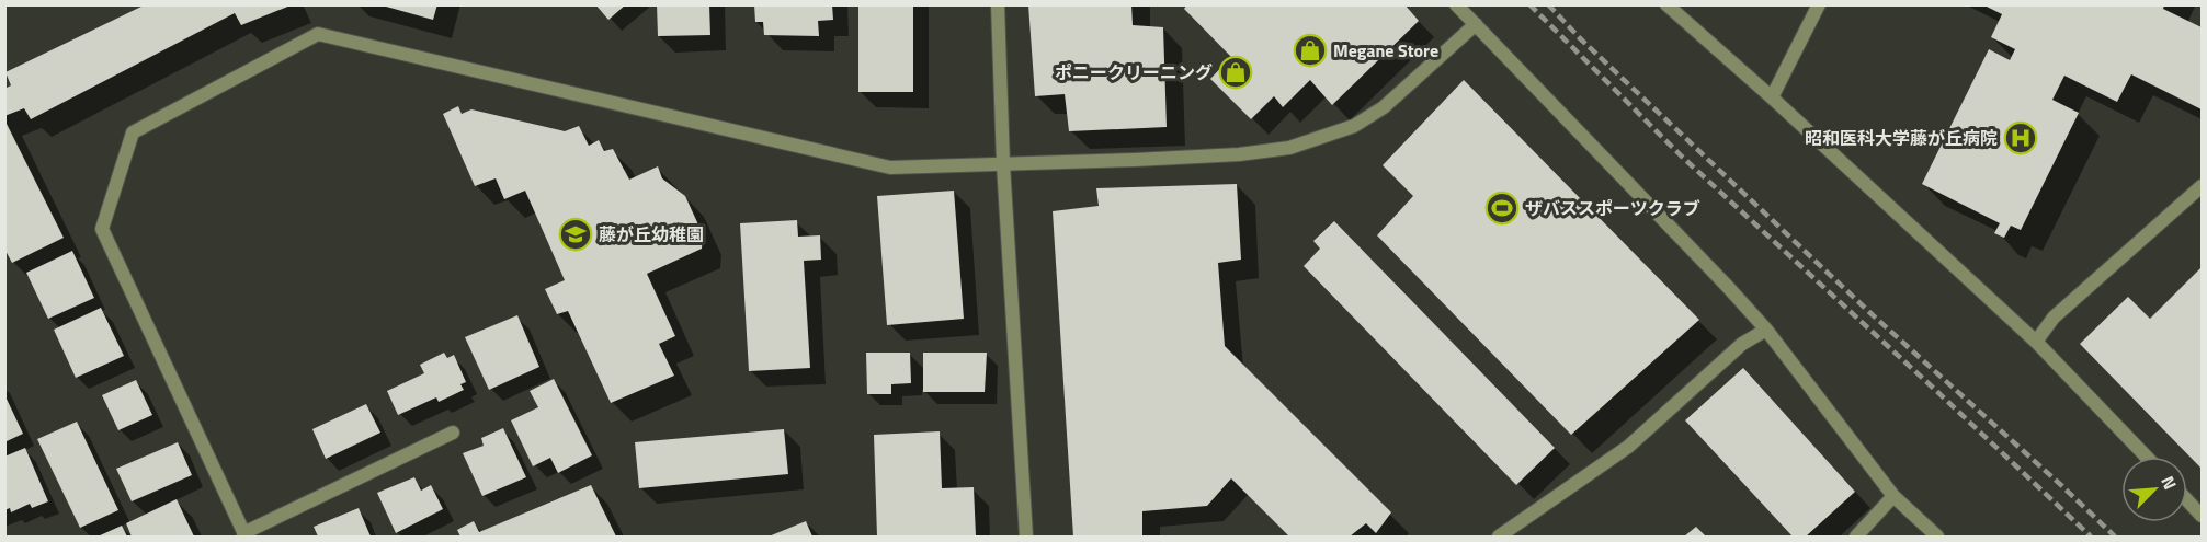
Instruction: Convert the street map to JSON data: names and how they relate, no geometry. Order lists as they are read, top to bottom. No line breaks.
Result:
{"places":{"shop":["Megane Store","ポニークリーニング"],"hospital":["昭和医科大学藤が丘病院"],"sports":["ザバススポーツクラブ"],"school or university":["藤が丘幼稚園"]},"north":"top right"}
